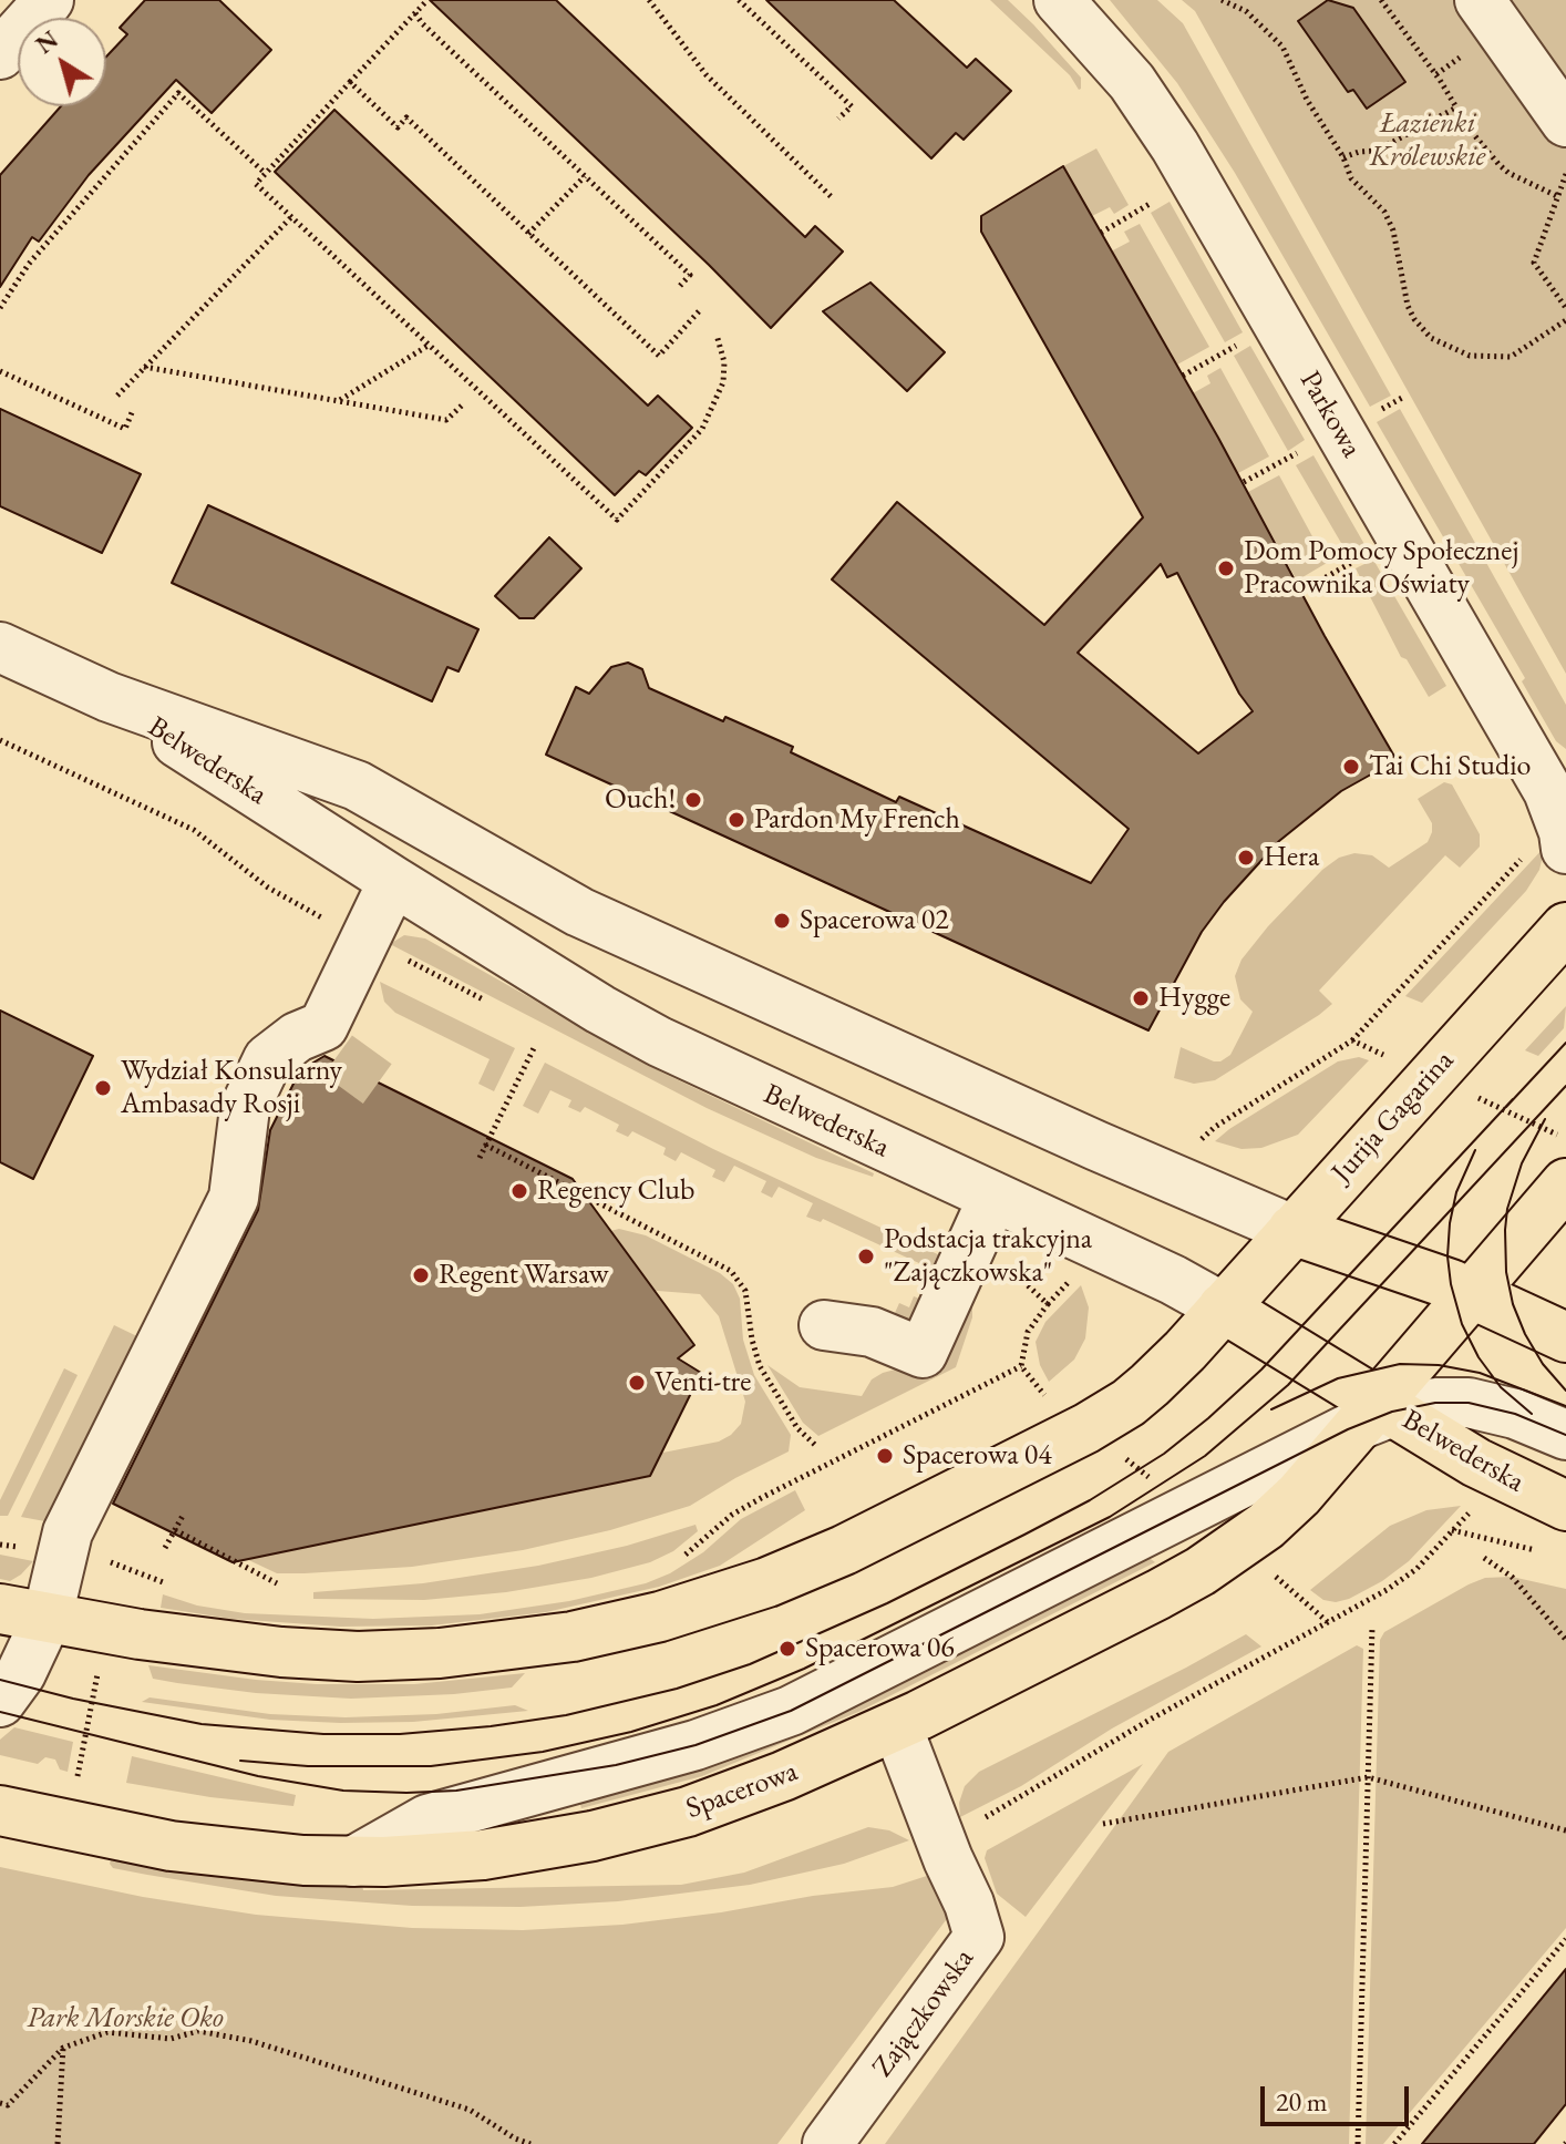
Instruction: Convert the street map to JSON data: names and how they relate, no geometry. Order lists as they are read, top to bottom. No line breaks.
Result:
{"streets":{"main road":["Belwederska","Jurija Gagarina","Spacerowa"],"street":["Parkowa","Zajączkowska"]},"crossings":[["Belwederska","Jurija Gagarina"],["Belwederska","Spacerowa"],["Spacerowa","Zajączkowska"]],"parks":["Łazienki Królewskie","Park Morskie Oko"],"places":["Dom Pomocy Społecznej Pracownika Oświaty","Tai Chi Studio","Ouch!","Pardon My French","Hera","Spacerowa 02","Hygge","Wydział Konsularny Ambasady Rosji","Regency Club","Podstacja trakcyjna \"Zajączkowska\"","Regent Warsaw","Venti-tre","Spacerowa 04","Spacerowa 06"],"scale_bar":"20 m","north":"top left"}
